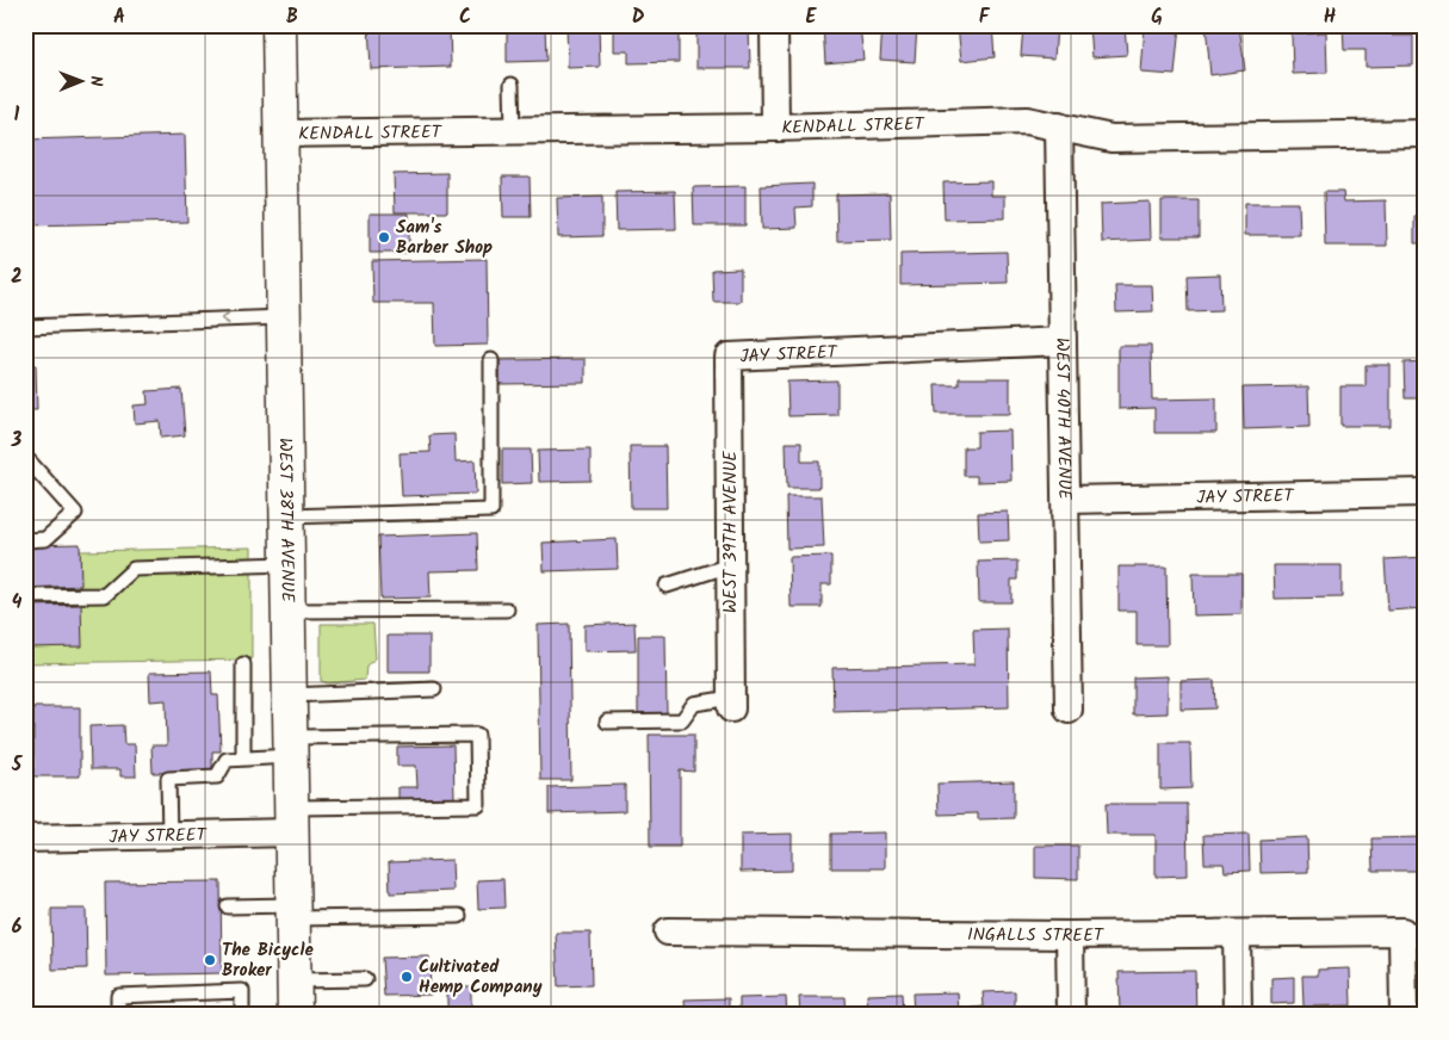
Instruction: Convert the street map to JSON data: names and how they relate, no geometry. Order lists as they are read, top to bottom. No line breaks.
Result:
{"streets":{"main road":["WEST 38TH AVENUE"],"street":["KENDALL STREET","JAY STREET","WEST 40TH AVENUE","WEST 39TH AVENUE","INGALLS STREET"]},"crossings":[["KENDALL STREET","WEST 40TH AVENUE"],["KENDALL STREET","WEST 38TH AVENUE"],["JAY STREET","WEST 40TH AVENUE"],["JAY STREET","WEST 38TH AVENUE"],["JAY STREET","WEST 39TH AVENUE"]],"places":["Sam's Barber Shop","The Bicycle Broker","Cultivated Hemp Company"],"north":"right","grid":{"columns":["A","B","C","D","E","F","G","H"],"rows":["1","2","3","4","5","6"]}}
